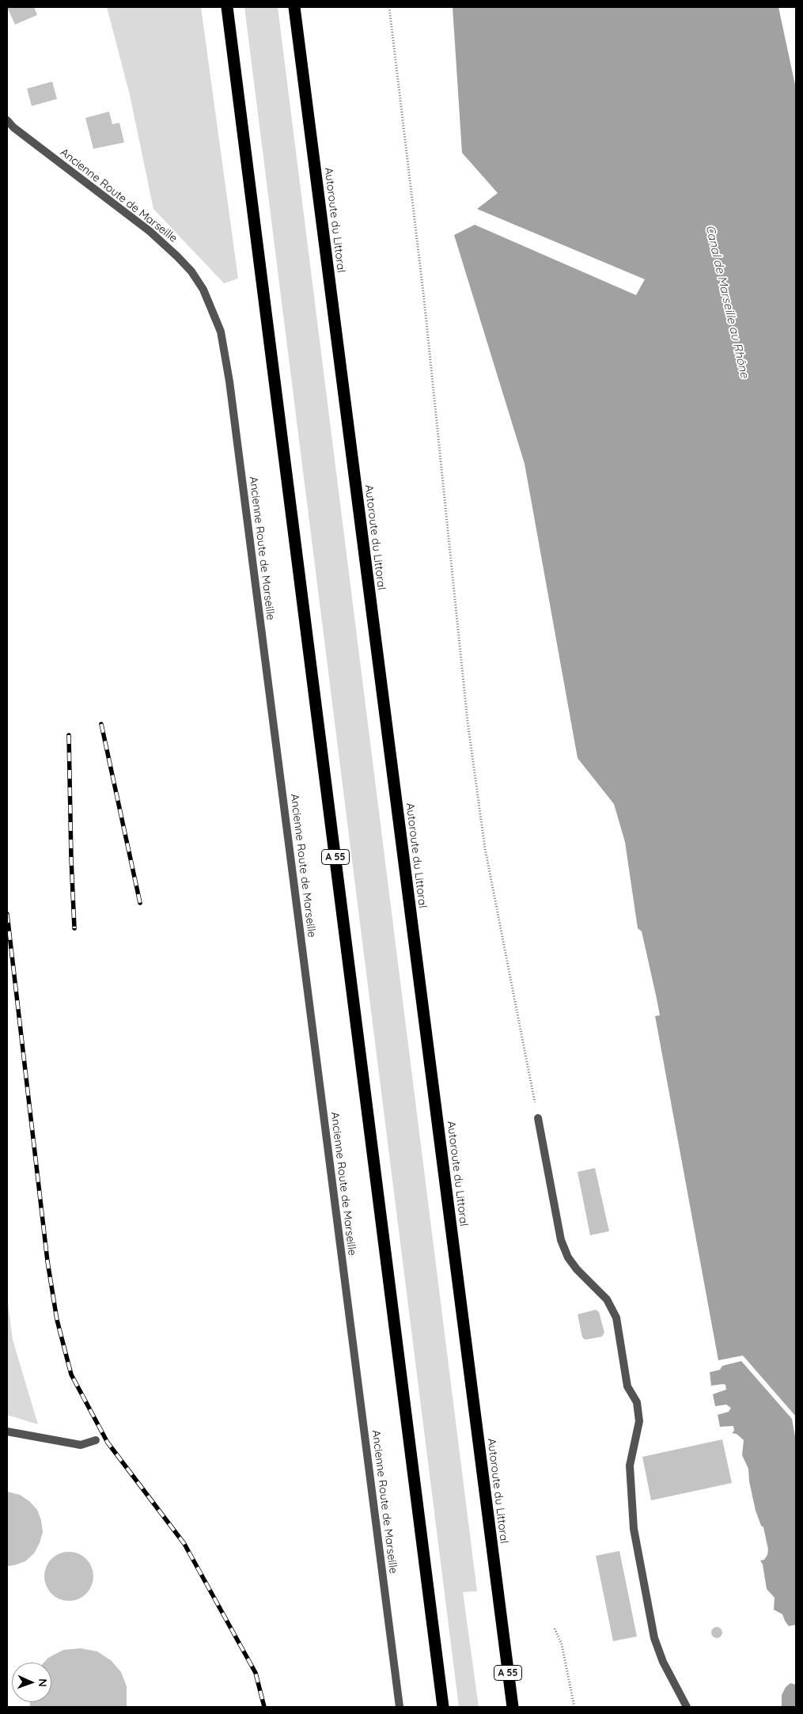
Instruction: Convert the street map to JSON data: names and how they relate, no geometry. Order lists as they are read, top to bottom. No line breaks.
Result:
{"streets":{"highway":["Autoroute du Littoral","A 55"],"street":["Ancienne Route de Marseille"]},"water":["Canal de Marseille au Rhône"],"north":"right"}
